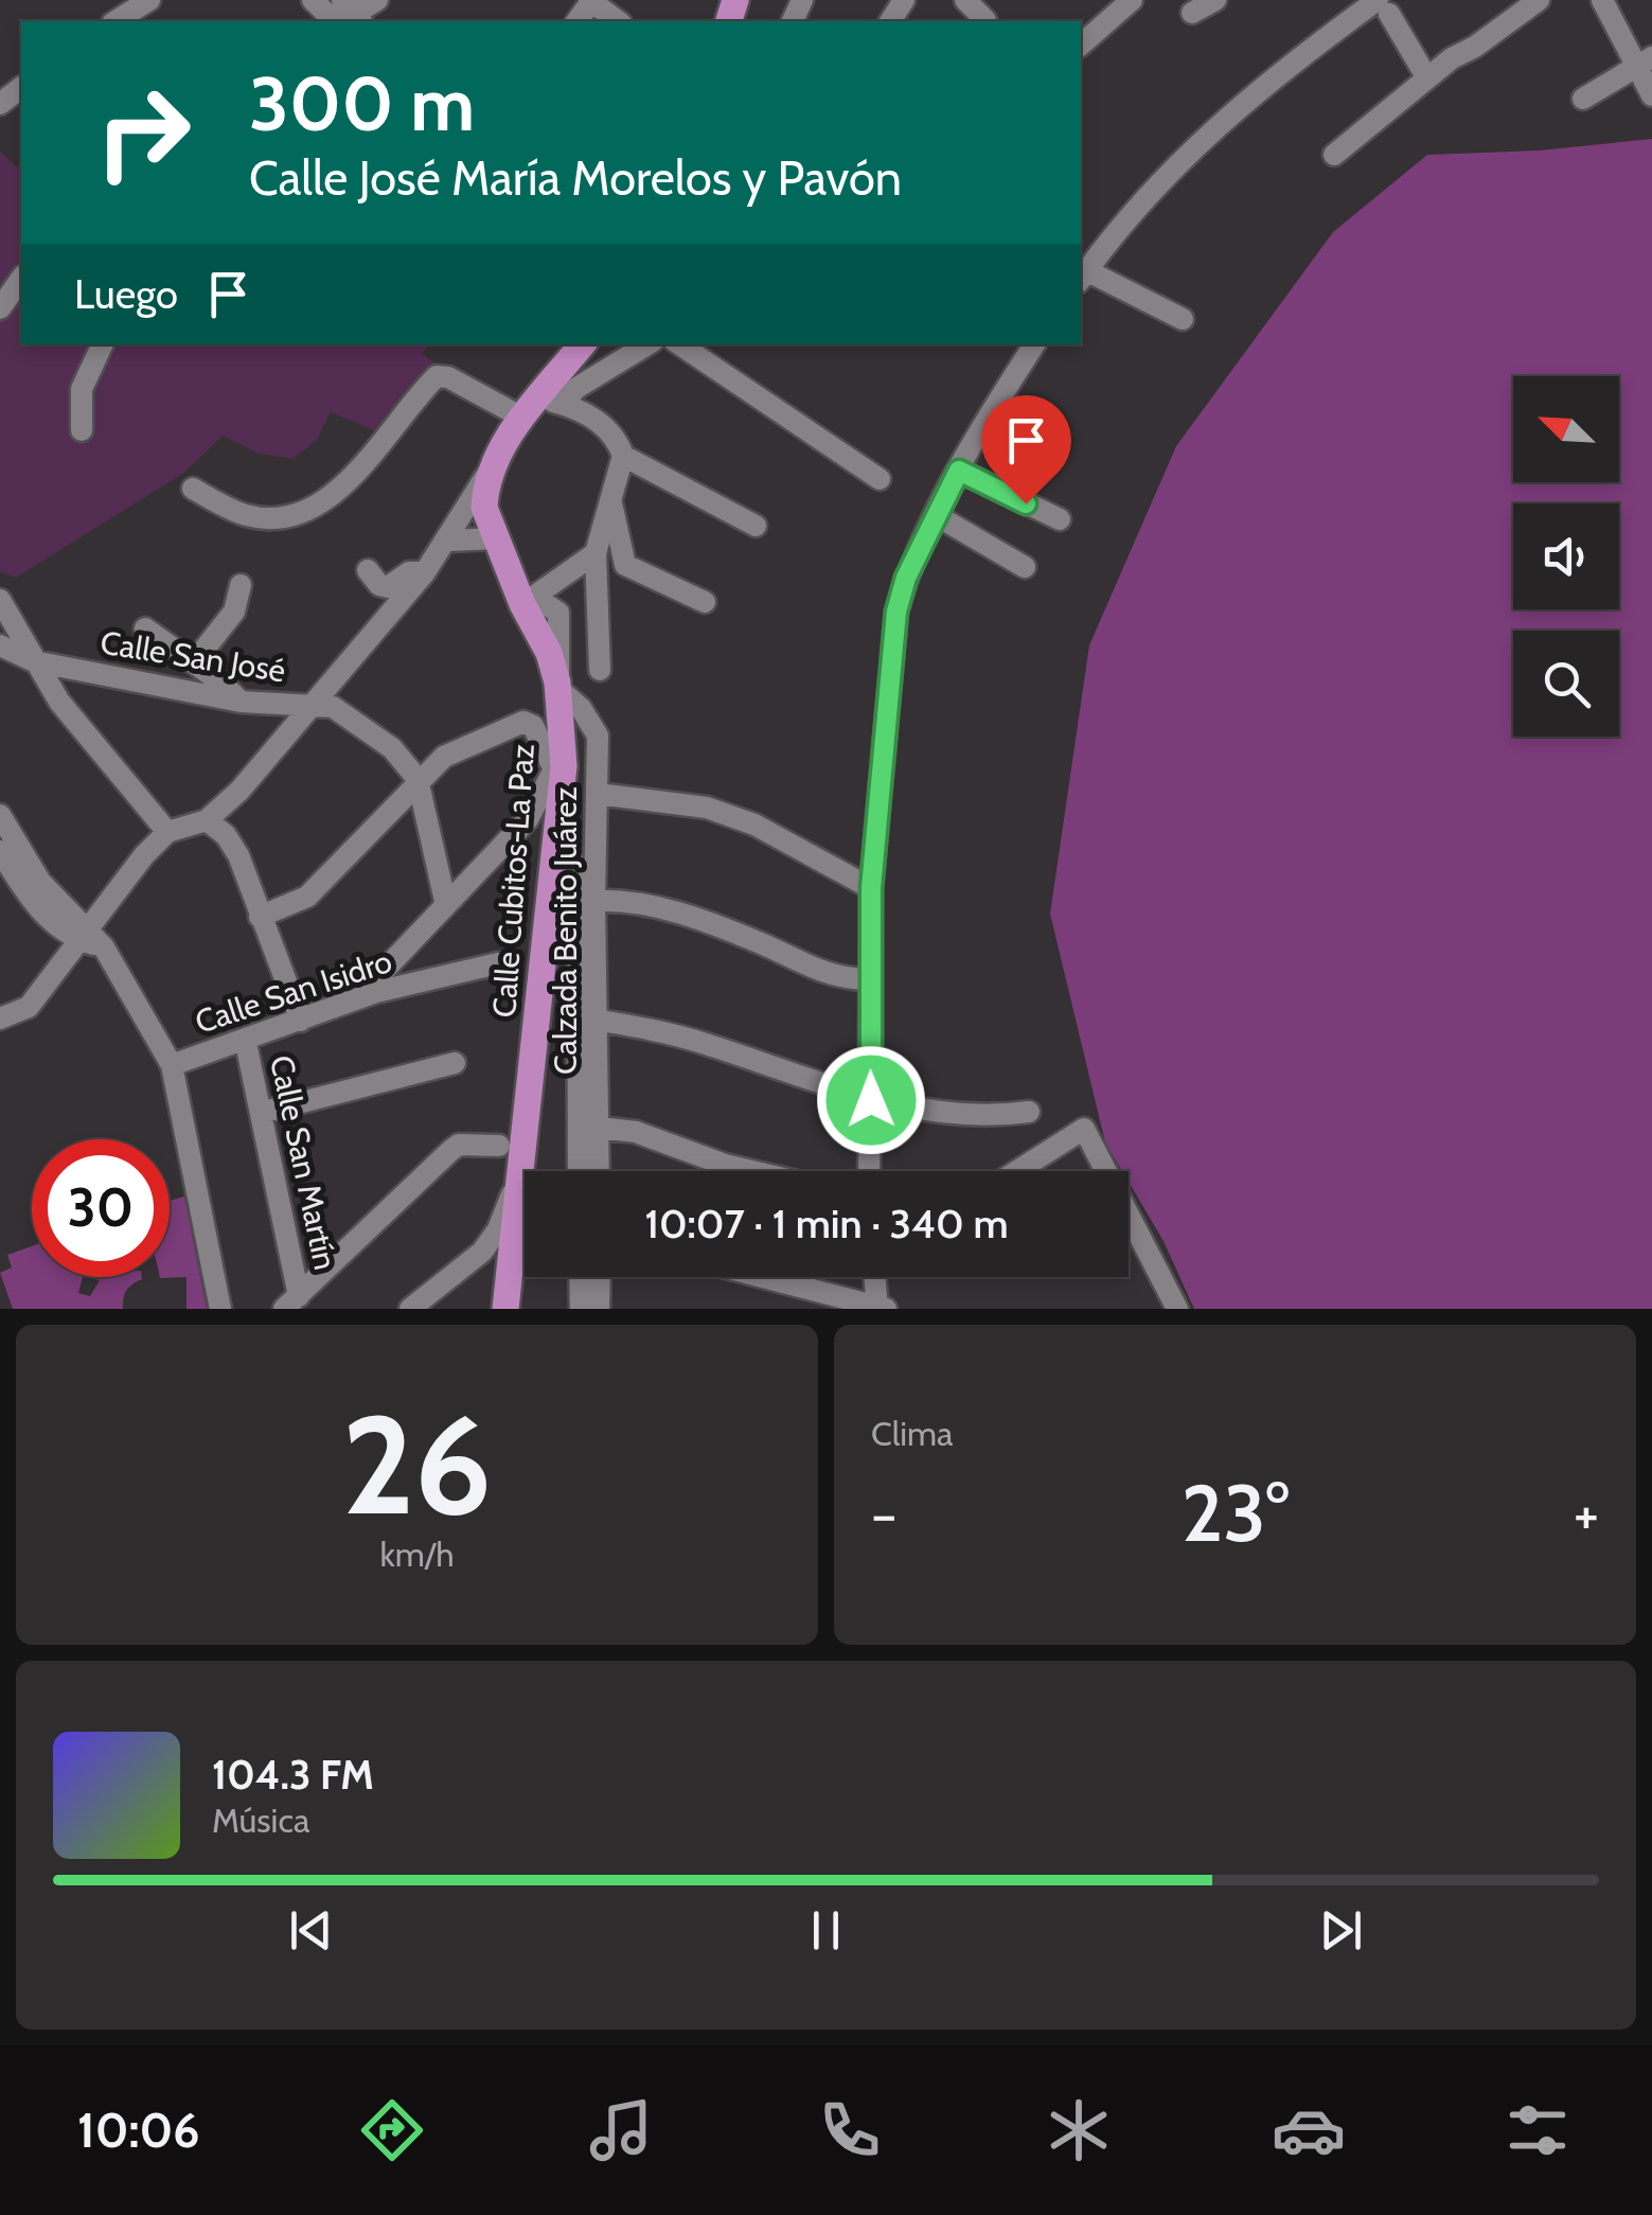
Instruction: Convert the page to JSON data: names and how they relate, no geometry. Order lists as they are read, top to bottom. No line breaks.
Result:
{"streets":{"main road":["Calle Cubitos-La Paz"],"street":["Calle San José","Calzada Benito Juárez","Calle San Isidro","Calle San Martín"]},"crossings":[["Calle Cubitos-La Paz","Calzada Benito Juárez"],["Calle San Isidro","Calle San Martín"]],"north":"top left","page":{"turn":["300 m","Calle José María Morelos y Pavón"],"then":"Luego","limit":"30","trip":"10:07 · 1 min · 340 m","tile":[["26","km/h"],"Clima"],"heat":["−","23°","+"],"song":["104.3 FM","Música"],"tabs":"10:06"}}
